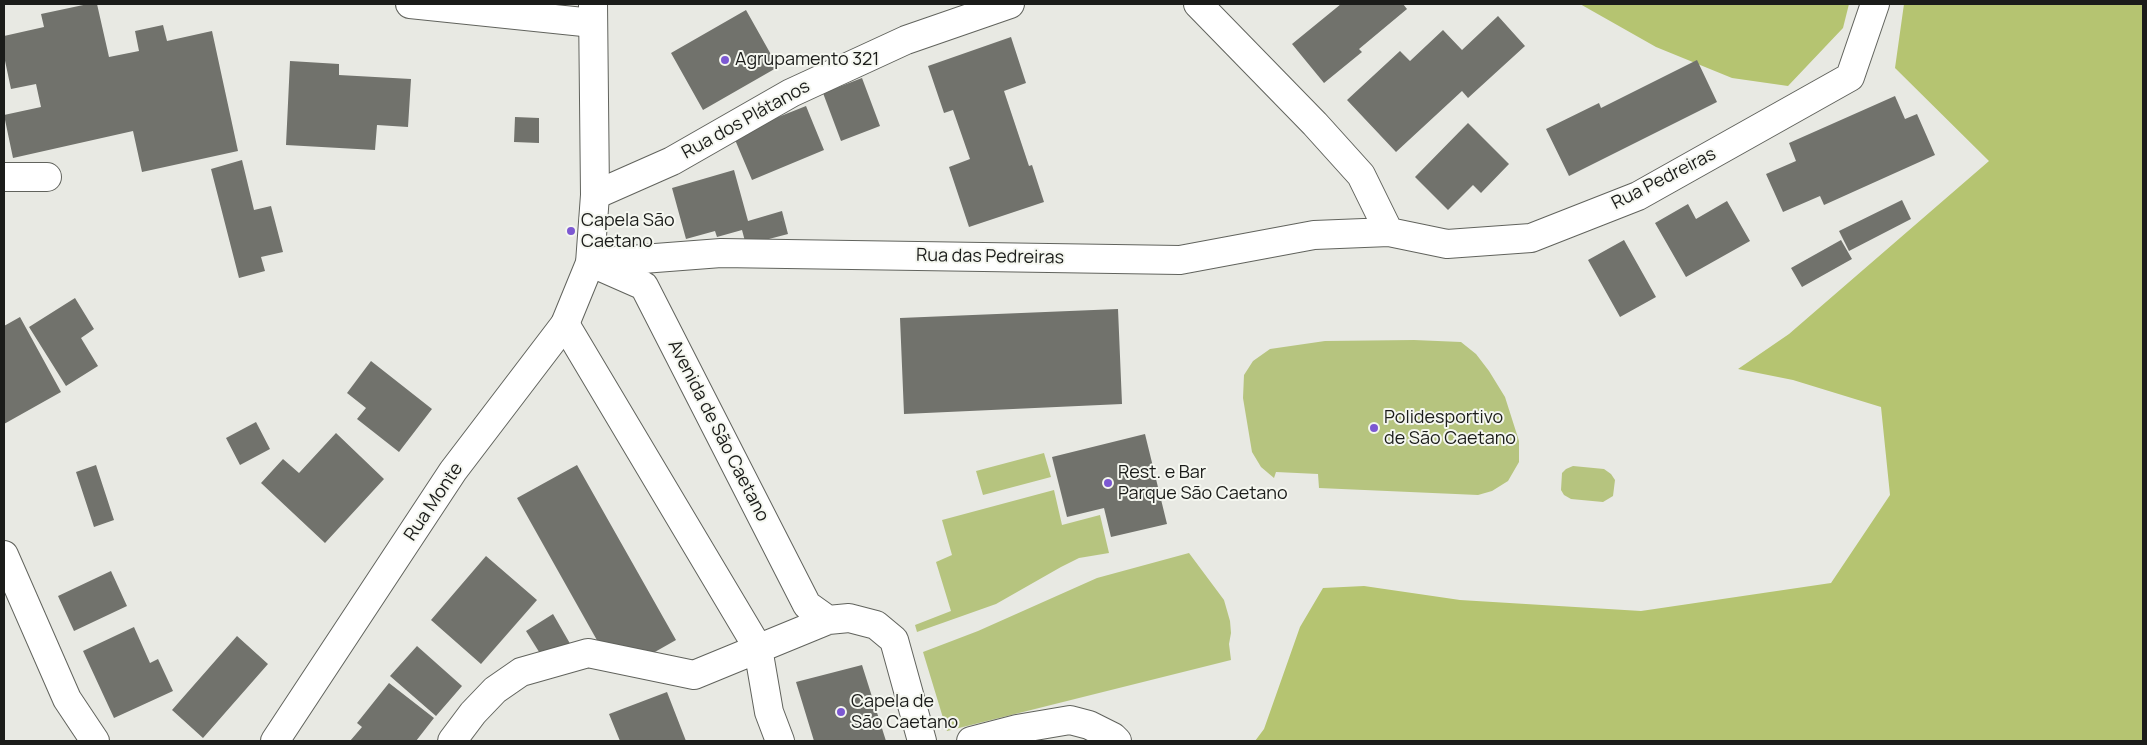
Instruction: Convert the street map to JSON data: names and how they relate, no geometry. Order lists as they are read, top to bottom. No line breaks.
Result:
{"streets":{"street":["Rua dos Plátanos","Rua Pedreiras","Rua das Pedreiras","Avenida de São Caetano","Rua Monte"]},"crossings":[["Rua dos Plátanos","Rua Monte"],["Rua Pedreiras","Rua das Pedreiras"],["Rua das Pedreiras","Avenida de São Caetano"],["Rua das Pedreiras","Rua Monte"],["Avenida de São Caetano","Rua Monte"]],"places":["Agrupamento 321","Capela São Caetano","Polidesportivo de São Caetano","Rest. e Bar Parque São Caetano","Capela de São Caetano"]}
